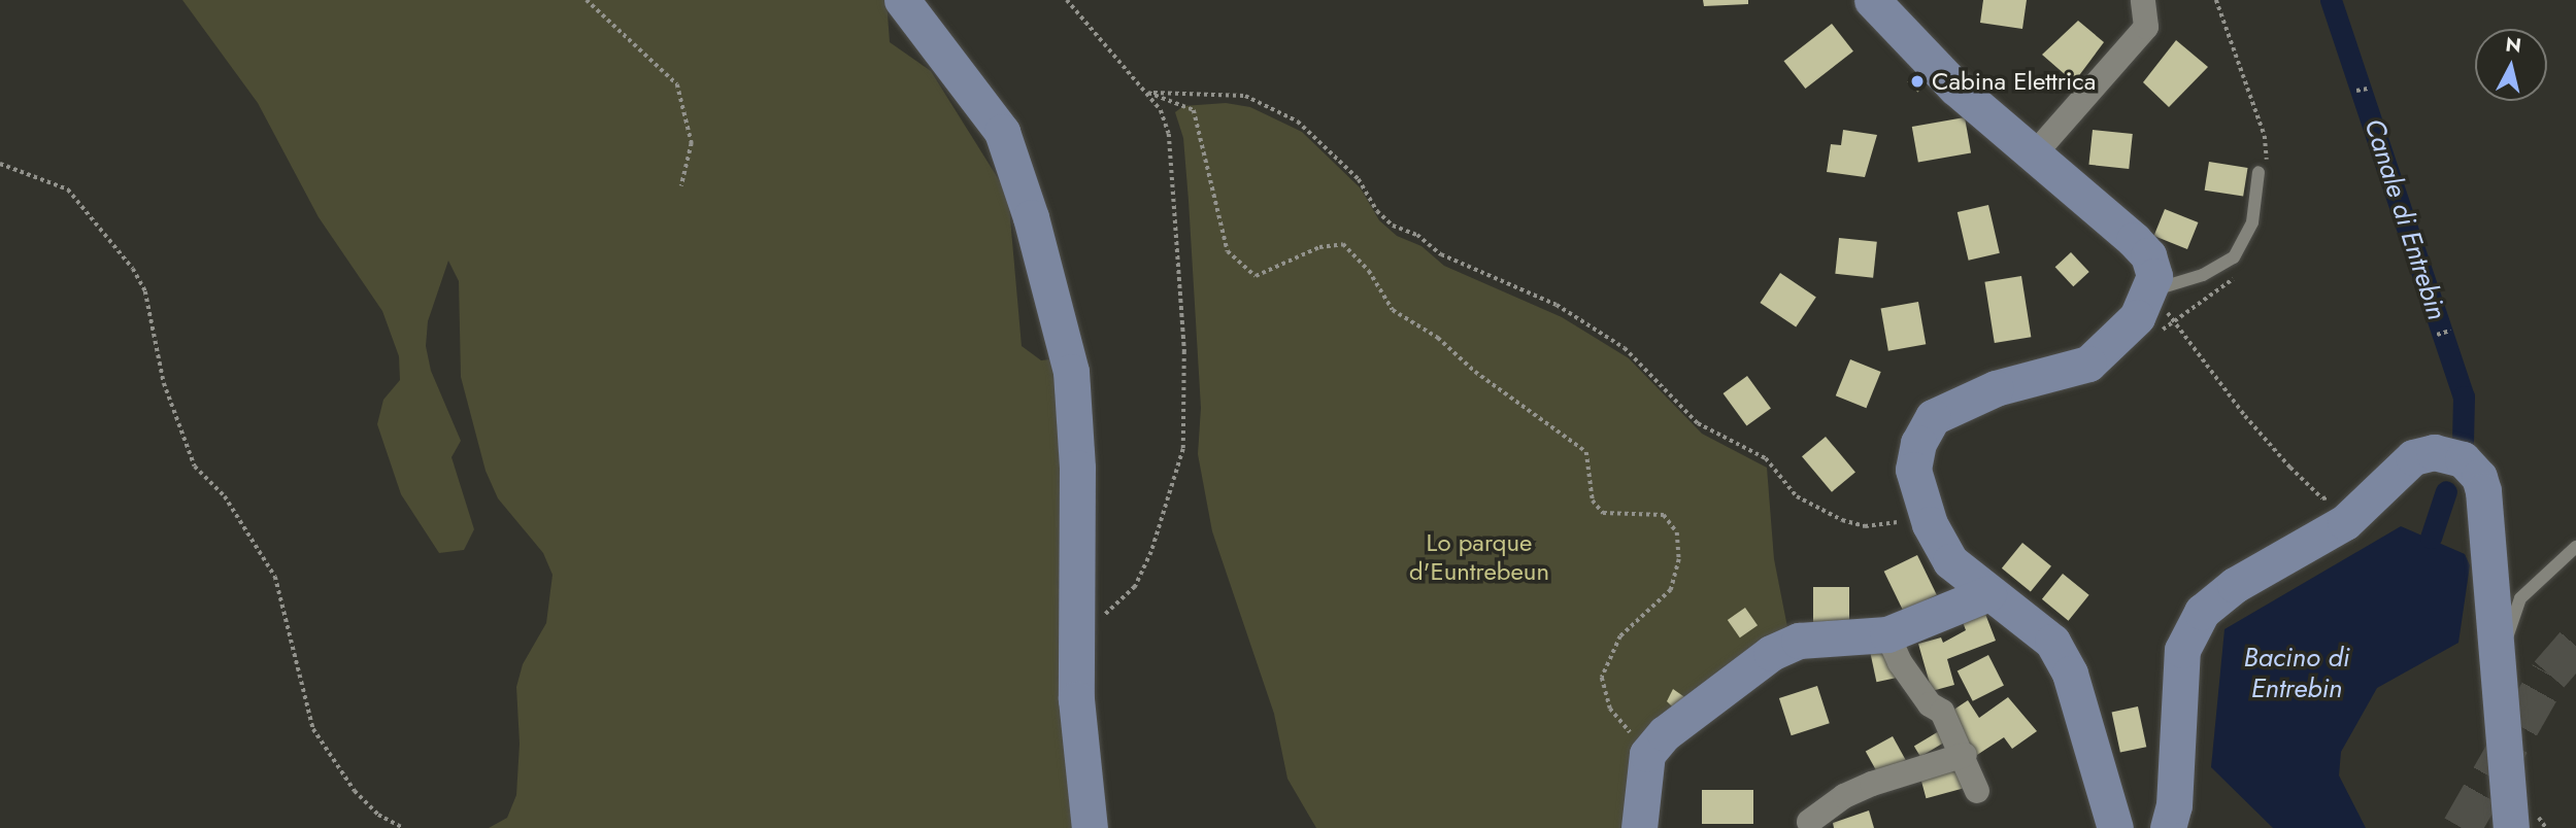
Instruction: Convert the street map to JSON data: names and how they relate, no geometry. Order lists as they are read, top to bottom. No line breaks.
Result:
{"water":["Canale di Entrebin","Bacino di Entrebin"],"parks":["Lo parque d'Euntrebeun"],"places":["Cabina Elettrica"],"north":"top"}
